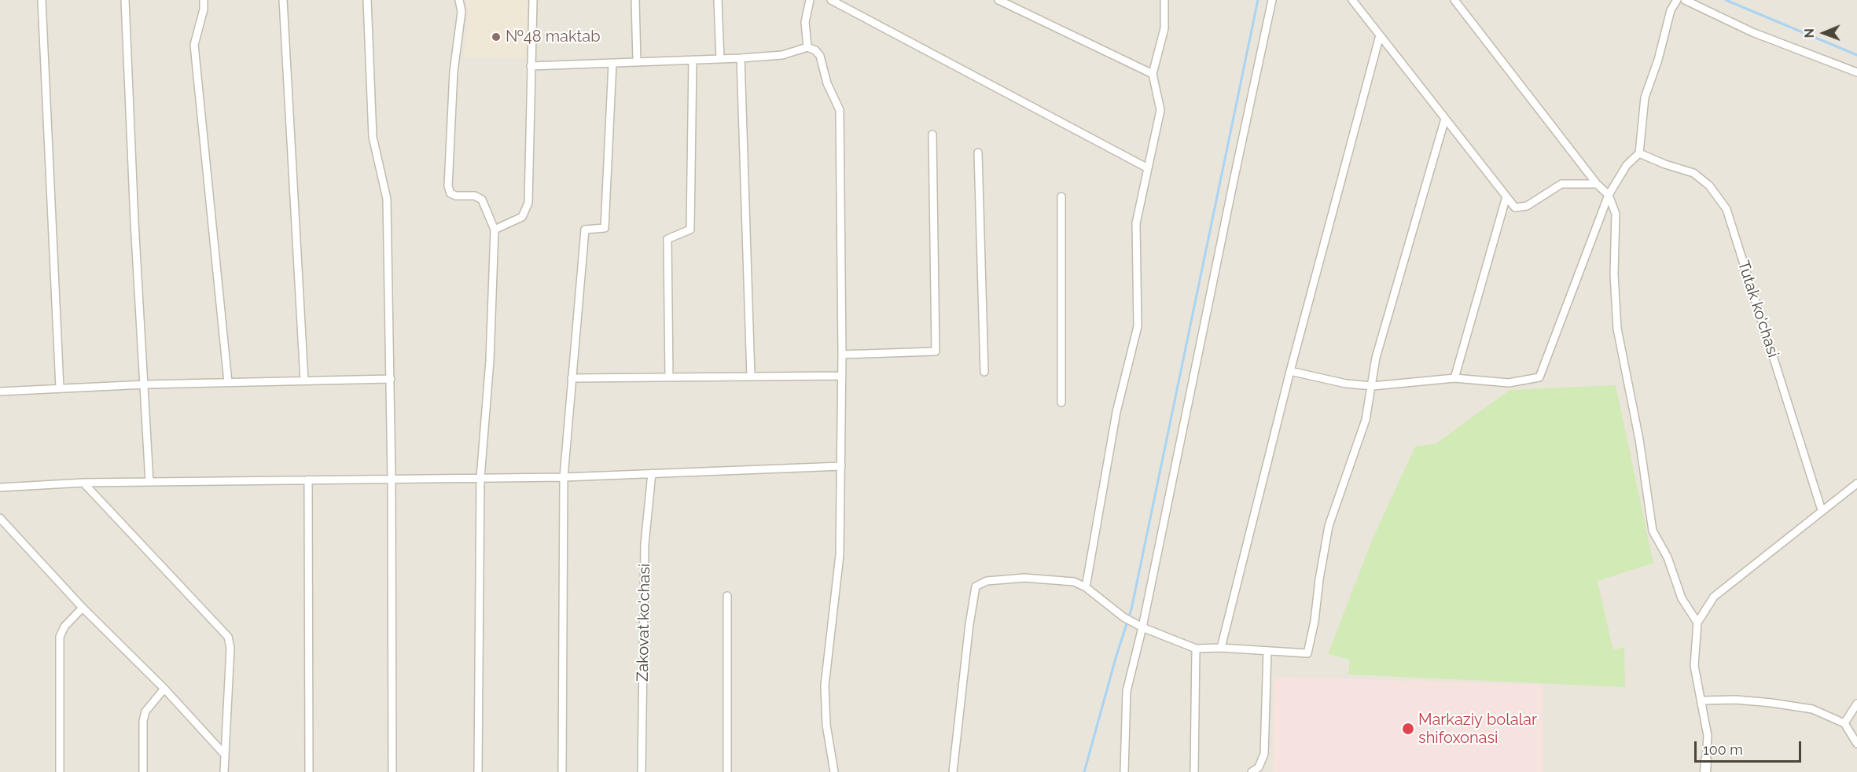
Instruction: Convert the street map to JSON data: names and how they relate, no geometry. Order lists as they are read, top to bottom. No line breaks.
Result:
{"streets":{"street":["Tutak ko'chasi","Zakovat ko'chasi"]},"places":["№48 maktab","Markaziy bolalar shifoxonasi"],"scale_bar":"100 m","north":"left"}
